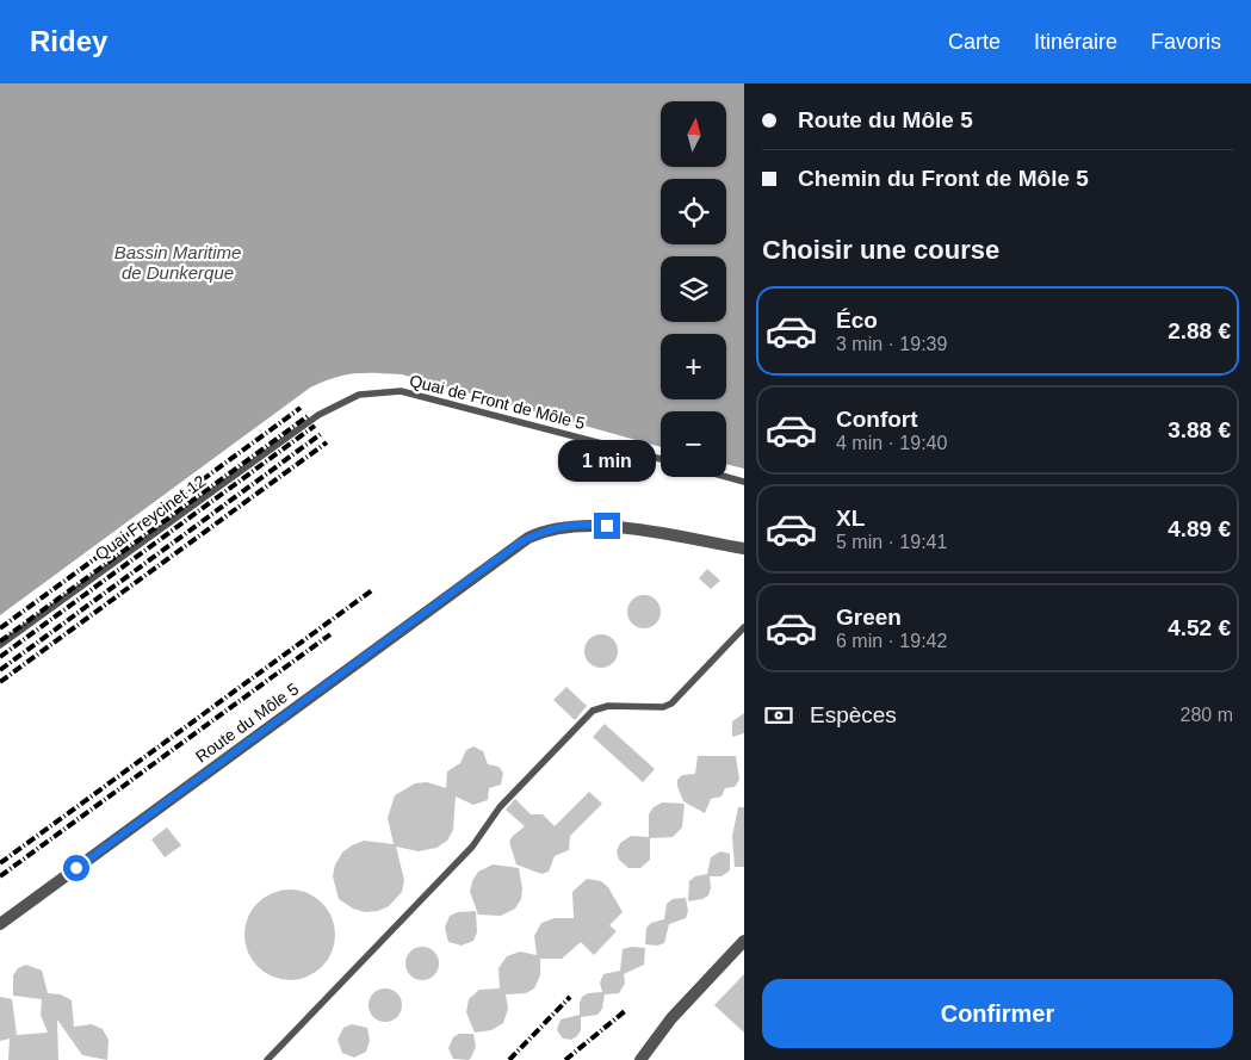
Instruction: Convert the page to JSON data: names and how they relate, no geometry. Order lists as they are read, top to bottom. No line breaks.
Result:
{"streets":{"street":["Route du Môle 5"],"lane":["Quai de Front de Môle 5","Quai Freycinet 12"]},"crossings":[["Quai de Front de Môle 5","Quai Freycinet 12"]],"water":["Bassin Maritime de Dunkerque"],"north":"top","page":{"header":"Ridey","nav":["Carte","Itinéraire","Favoris"],"banner":["Route du Môle 5","Chemin du Front de Môle 5"],"map_buttons":["+","−"],"heading":"Choisir une course","list":[{"name":"Éco","note":"3 min · 19:39","value":"2.88 €"},{"name":"Confort","note":"4 min · 19:40","value":"3.88 €"},{"name":"XL","note":"5 min · 19:41","value":"4.89 €"},{"name":"Green","note":"6 min · 19:42","value":"4.52 €"}],"bubble":"1 min","pay":["Espèces","280 m"],"buttons":"Confirmer"}}
